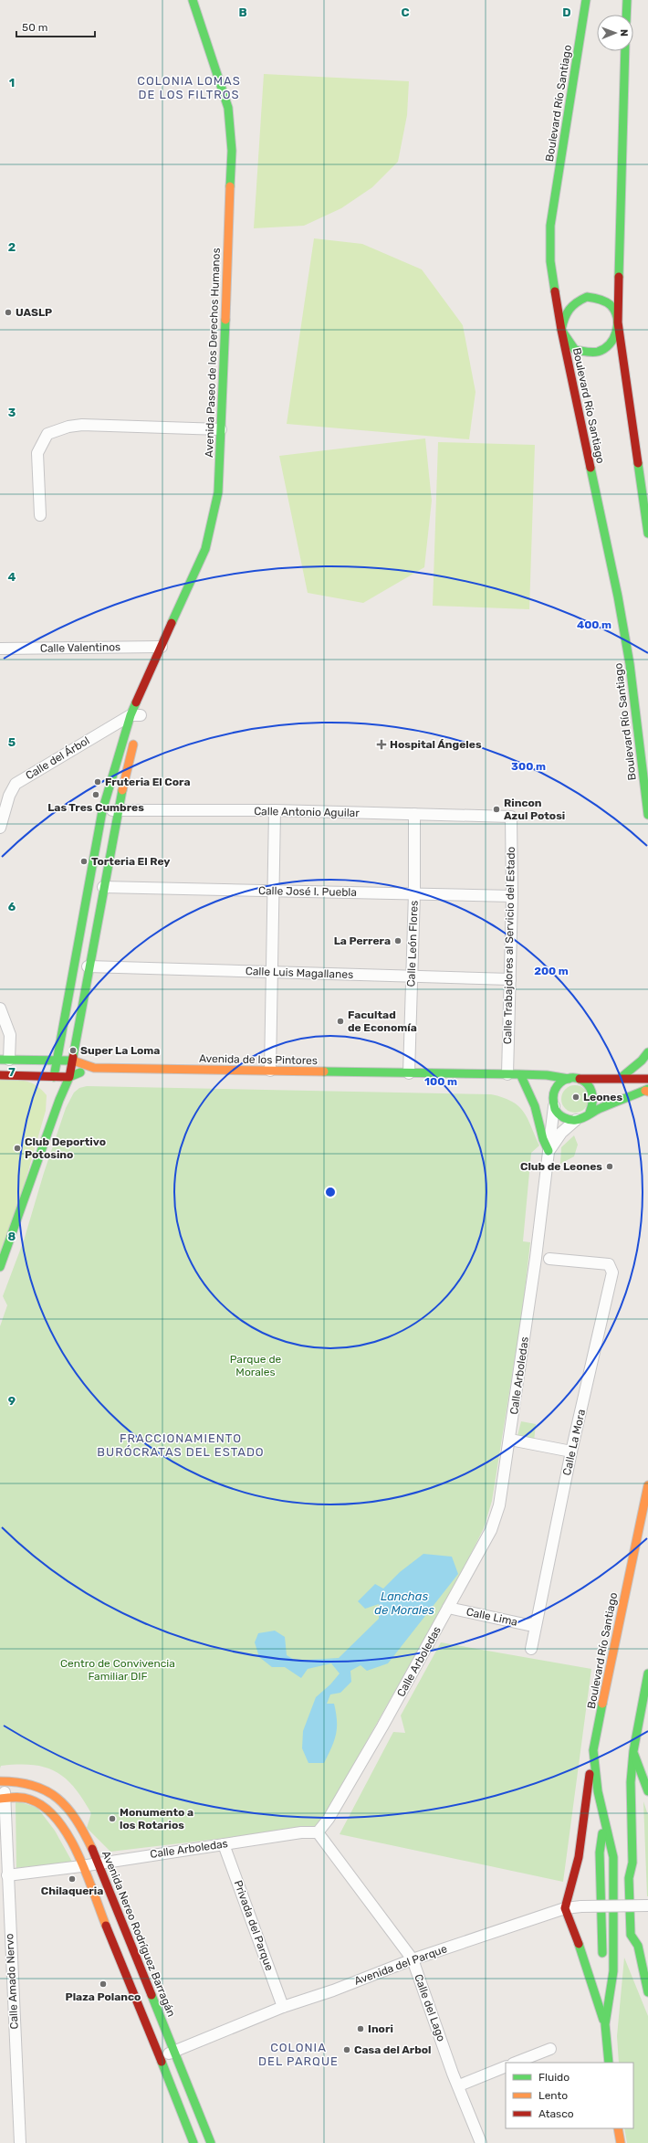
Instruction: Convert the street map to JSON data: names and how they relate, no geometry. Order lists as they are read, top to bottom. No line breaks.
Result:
{"streets":{"main road":["Boulevard Río Santiago","Avenida Paseo de los Derechos Humanos","Avenida de los Pintores","Avenida Nereo Rodríguez Barragán"],"street":["Calle Valentinos","Calle del Árbol","Calle Antonio Aguilar","Calle José I. Puebla","Calle León Flores","Calle Trabajdores al Servicio del Estado","Calle Luis Magallanes","Calle Arboledas","Calle La Mora","Calle Lima","Privada del Parque","Avenida del Parque","Calle Amado Nervo","Calle del Lago"]},"crossings":[["Avenida Paseo de los Derechos Humanos","Calle Valentinos"],["Avenida Paseo de los Derechos Humanos","Calle del Árbol"],["Avenida Paseo de los Derechos Humanos","Calle Antonio Aguilar"],["Avenida Paseo de los Derechos Humanos","Avenida de los Pintores"],["Calle Antonio Aguilar","Calle León Flores"],["Calle Antonio Aguilar","Calle Trabajdores al Servicio del Estado"],["Calle José I. Puebla","Calle León Flores"],["Calle José I. Puebla","Calle Trabajdores al Servicio del Estado"],["Calle León Flores","Calle Luis Magallanes"],["Calle León Flores","Avenida de los Pintores"],["Calle Trabajdores al Servicio del Estado","Calle Luis Magallanes"],["Calle Trabajdores al Servicio del Estado","Avenida de los Pintores"],["Avenida de los Pintores","Calle Arboledas"],["Calle Arboledas","Calle Lima"],["Calle Arboledas","Privada del Parque"],["Calle Arboledas","Avenida Nereo Rodríguez Barragán"],["Calle Arboledas","Calle Amado Nervo"],["Calle Arboledas","Calle del Lago"],["Calle La Mora","Calle Lima"],["Privada del Parque","Avenida del Parque"],["Avenida Nereo Rodríguez Barragán","Avenida del Parque"],["Avenida Nereo Rodríguez Barragán","Calle Amado Nervo"],["Avenida del Parque","Calle del Lago"]],"districts":["COLONIA LOMAS DE LOS FILTROS","FRACCIONAMIENTO BURÓCRATAS DEL ESTADO","COLONIA DEL PARQUE"],"water":["Lanchas de Morales"],"parks":["Parque de Morales","Centro de Convivencia Familiar DIF"],"places":{"other":["UASLP","Fruteria El Cora","Las Tres Cumbres","Rincon Azul Potosi","Torteria El Rey","La Perrera","Facultad de Economía","Super La Loma","Leones","Club Deportivo Potosino","Club de Leones","Monumento a los Rotarios","Chilaqueria","Plaza Polanco","Inori","Casa del Arbol"],"health":["Hospital Ángeles"]},"legend":["Fluido","Lento","Atasco"],"scale_bar":"50 m","north":"right","grid":{"columns":["B","C","D"],"rows":["1","2","3","4","5","6","7","8","9"]},"rings":["400 m","300 m","200 m","100 m"]}
